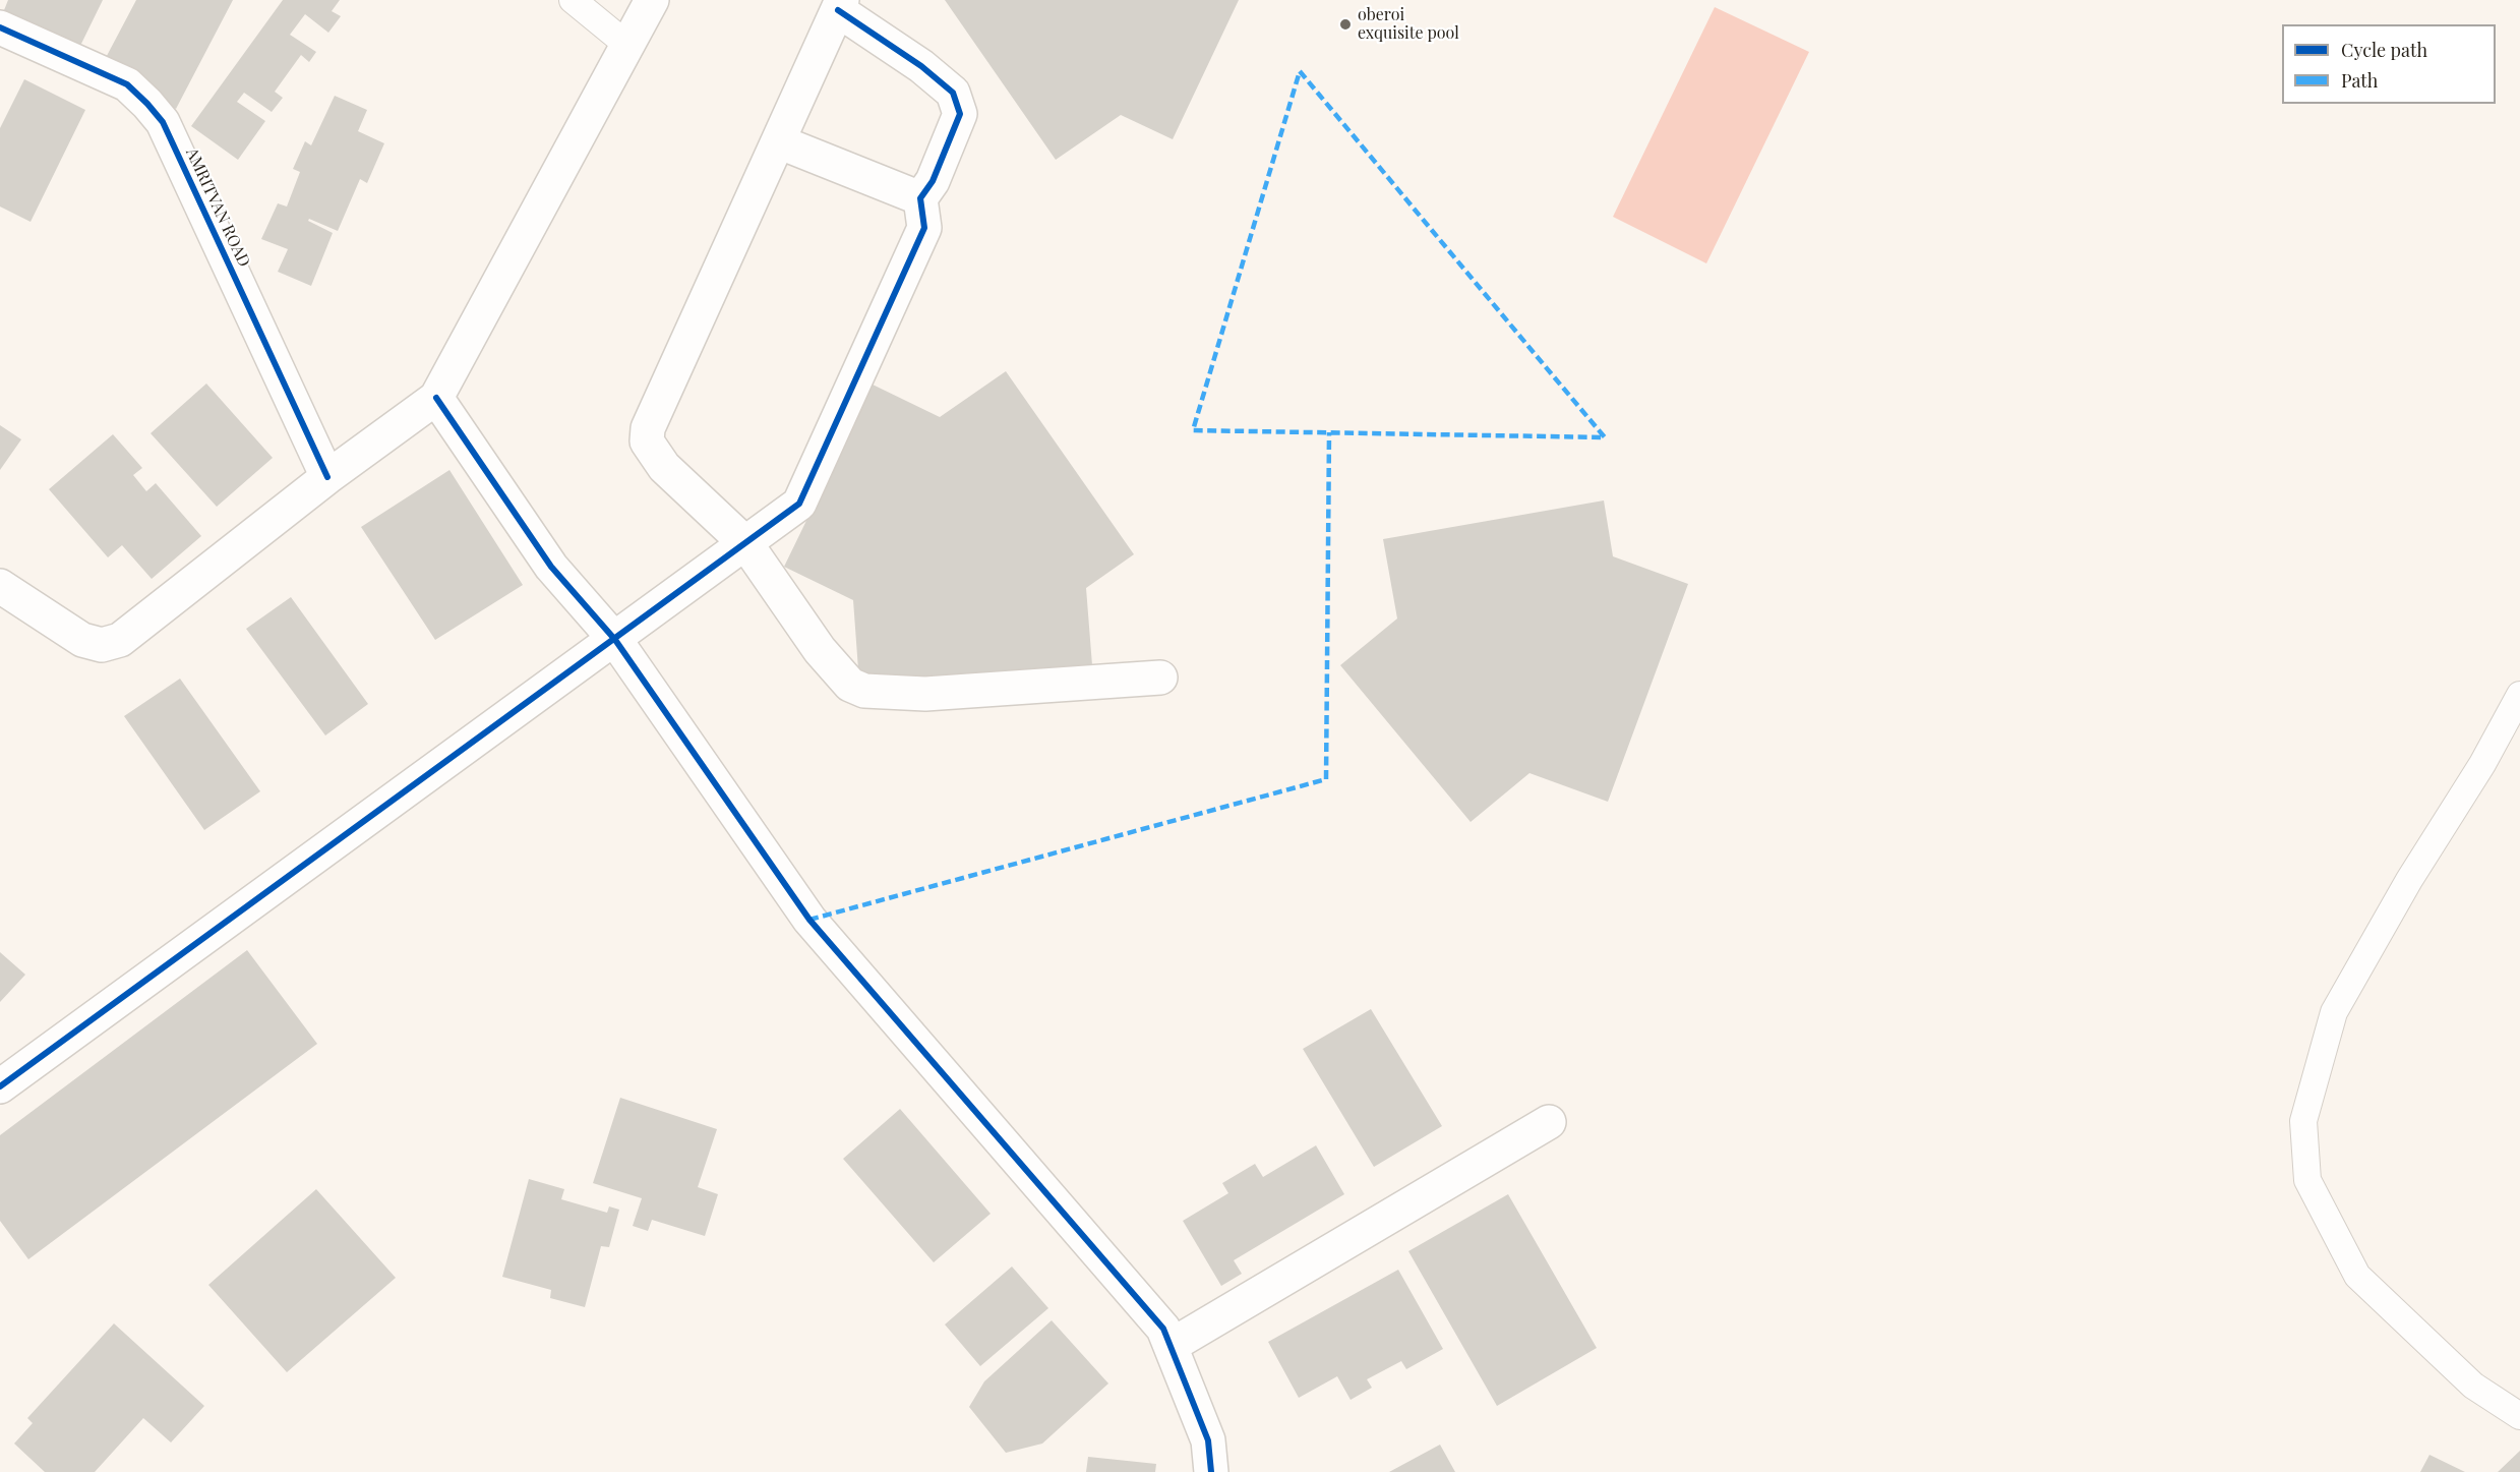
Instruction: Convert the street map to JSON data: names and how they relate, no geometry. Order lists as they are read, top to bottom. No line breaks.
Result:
{"streets":{"street":["AMRITVAN ROAD"]},"places":["oberoi exquisite pool"],"legend":["Cycle path","Path"]}
